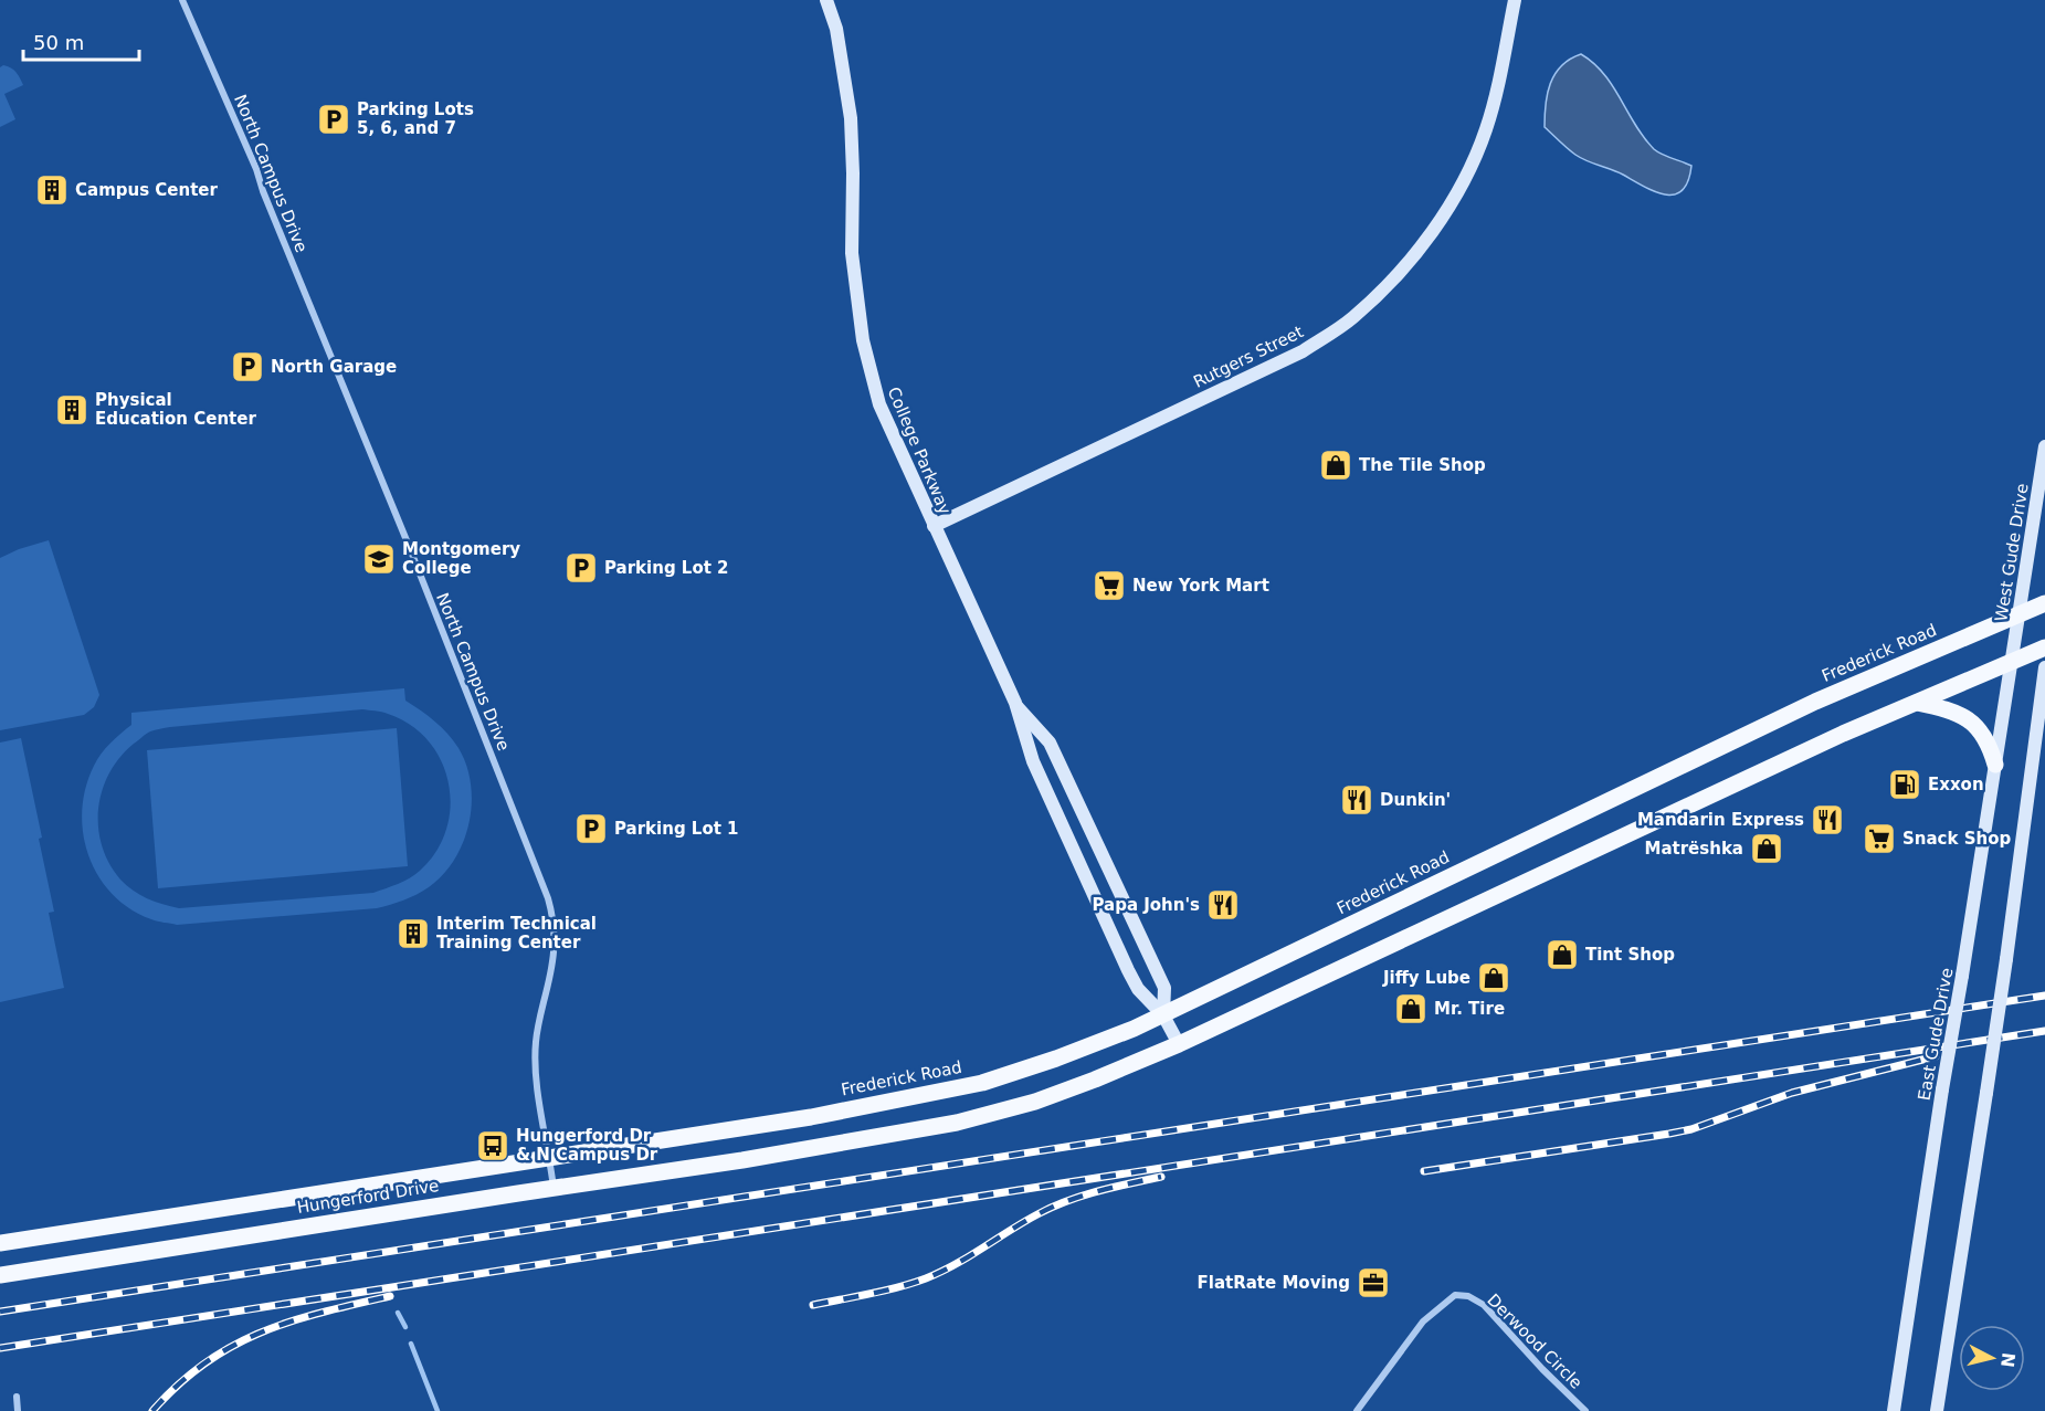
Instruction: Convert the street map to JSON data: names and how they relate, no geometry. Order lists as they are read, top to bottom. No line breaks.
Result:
{"streets":{"main road":["Frederick Road","Hungerford Drive"],"street":["North Campus Drive","Rutgers Street","College Parkway","West Gude Drive","East Gude Drive","Derwood Circle"]},"crossings":[["North Campus Drive","Hungerford Drive"],["Rutgers Street","College Parkway"],["College Parkway","Frederick Road"],["College Parkway","Hungerford Drive"],["West Gude Drive","Frederick Road"],["West Gude Drive","East Gude Drive"],["Frederick Road","Hungerford Drive"]],"places":{"parking":["Parking Lots 5, 6, and 7","North Garage","Parking Lot 2","Parking Lot 1"],"building":["Campus Center","Physical Education Center","Interim Technical Training Center"],"shop":["The Tile Shop","Matrëshka","Tint Shop","Jiffy Lube","Mr. Tire"],"school or university":["Montgomery College"],"supermarket":["New York Mart","Snack Shop"],"fuel station":["Exxon"],"restaurant":["Dunkin'","Mandarin Express","Papa John's"],"bus stop":["Hungerford Dr & N Campus Dr"],"office":["FlatRate Moving"]},"scale_bar":"50 m","north":"right"}
